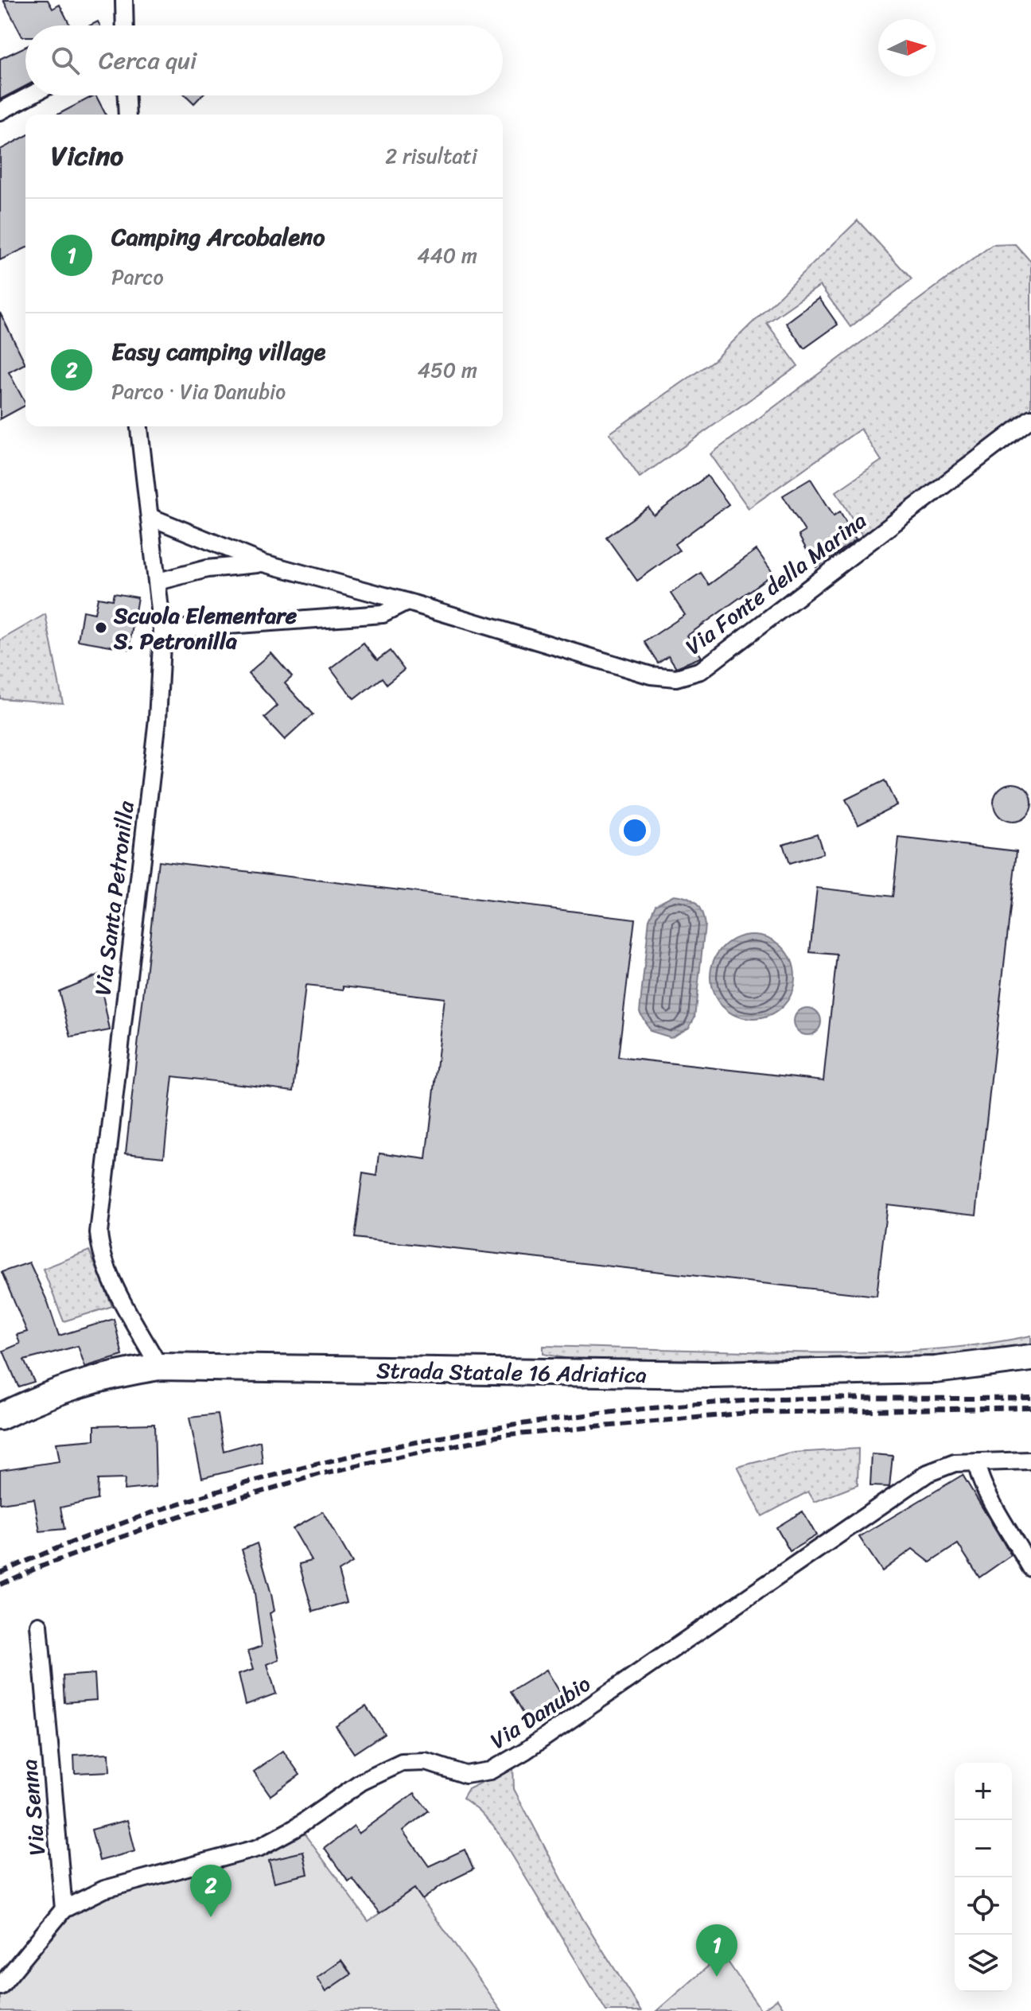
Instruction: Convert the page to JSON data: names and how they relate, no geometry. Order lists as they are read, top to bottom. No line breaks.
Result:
{"streets":{"main road":["Strada Statale 16 Adriatica"],"street":["Via Fonte della Marina","Via Santa Petronilla","Via Danubio","Via Senna"]},"crossings":[["Via Fonte della Marina","Via Santa Petronilla"],["Via Santa Petronilla","Strada Statale 16 Adriatica"],["Via Danubio","Via Senna"]],"places":["Scuola Elementare S. Petronilla"],"north":"right","page":{"search":"Cerca qui","heading":["Vicino","2 risultati"],"list":[{"mark":"1","name":"Camping Arcobaleno","note":"Parco","value":"440 m"},{"mark":"2","name":"Easy camping village","note":"Parco · Via Danubio","value":"450 m"}],"map_buttons":["+","−"],"pins":["2","1"]}}
